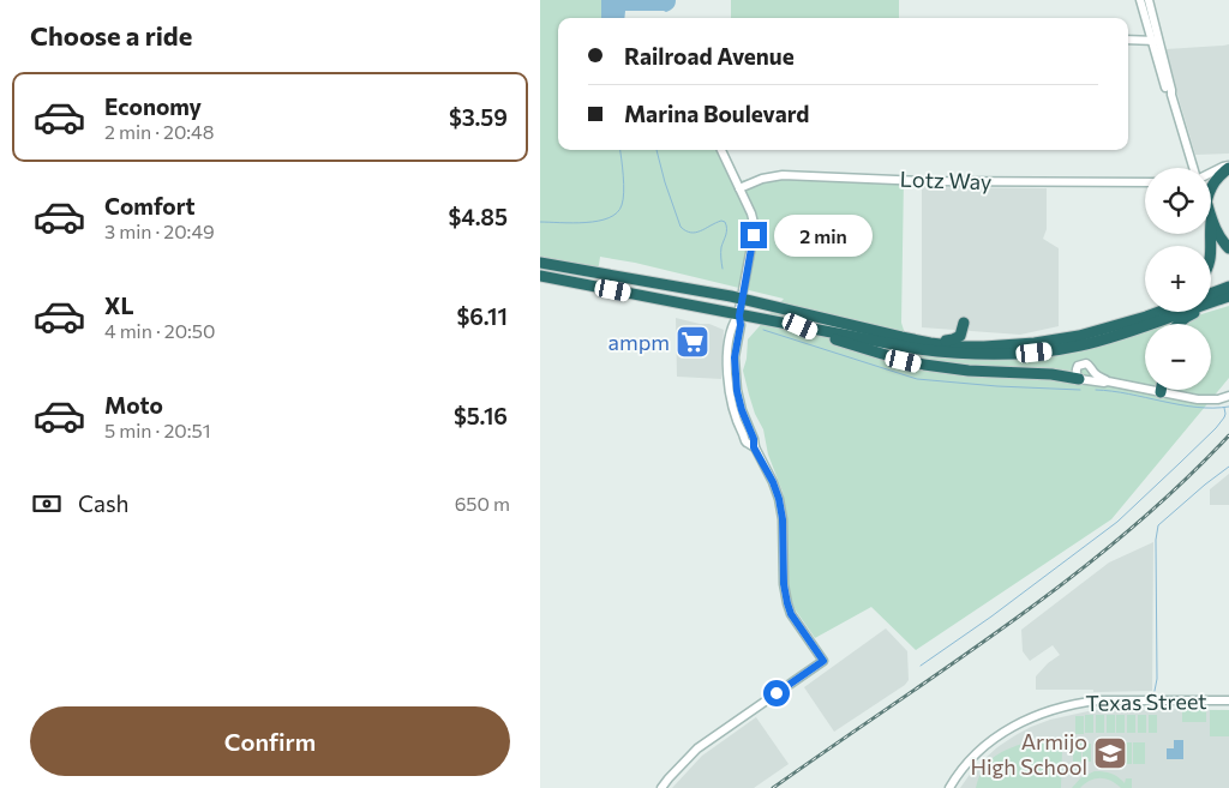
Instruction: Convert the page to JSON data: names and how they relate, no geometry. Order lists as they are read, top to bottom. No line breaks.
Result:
{"streets":{"street":["Lotz Way","Texas Street"]},"places":{"supermarket":["ampm"],"school or university":["Armijo High School"]},"page":{"heading":"Choose a ride","banner":["Railroad Avenue","Marina Boulevard"],"list":[{"name":"Economy","note":"2 min · 20:48","value":"$3.59"},{"name":"Comfort","note":"3 min · 20:49","value":"$4.85"},{"name":"XL","note":"4 min · 20:50","value":"$6.11"},{"name":"Moto","note":"5 min · 20:51","value":"$5.16"}],"map_buttons":["+","−"],"bubble":"2 min","pay":["Cash","650 m"],"buttons":"Confirm"}}
